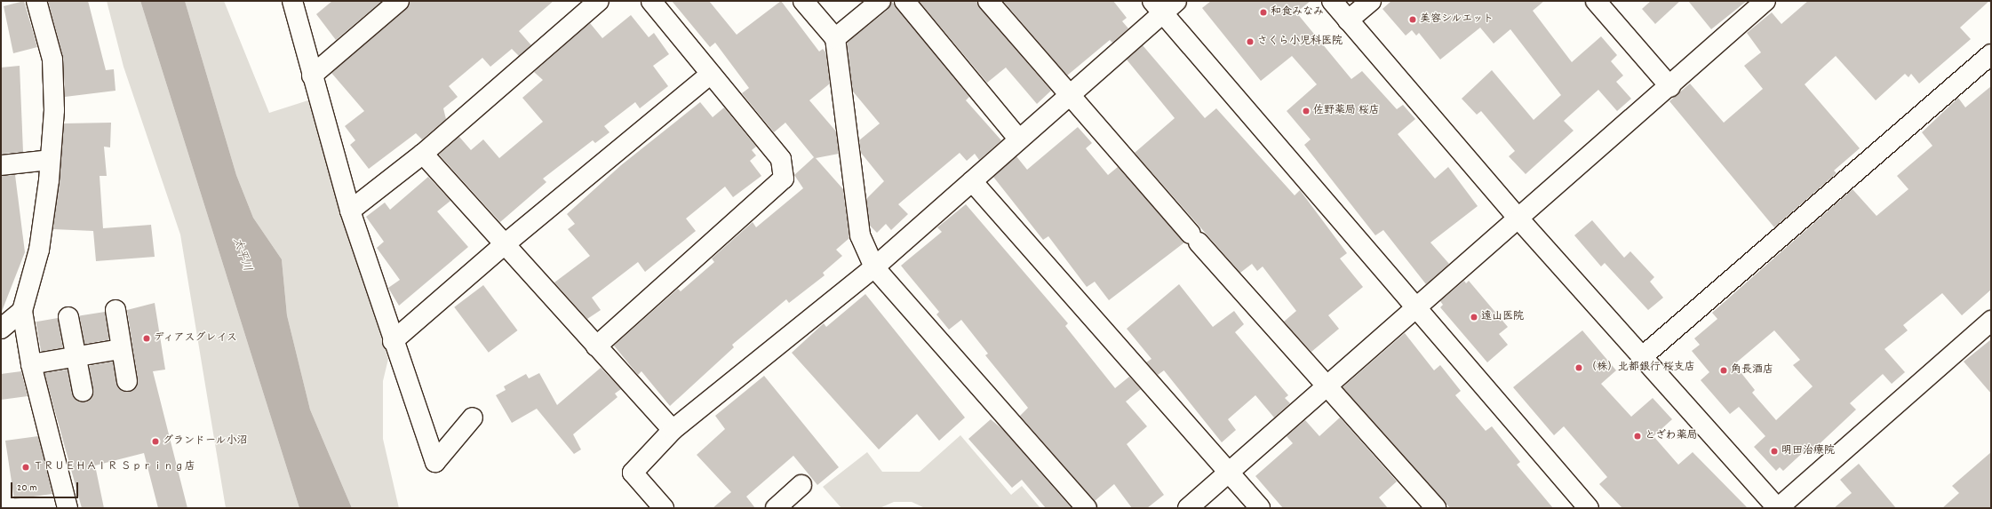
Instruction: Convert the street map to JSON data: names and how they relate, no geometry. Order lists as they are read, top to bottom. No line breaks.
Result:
{"water":["太平川"],"places":["和食みなみ","美容シルエット","さくら小児科医院","佐野薬局 桜店","遠山医院","ディアスグレイス","（株）北都銀行 桜支店","角長酒店","とざわ薬局","グランドール小沼","明田治療院","ＴＲＵＥＨＡＩＲ Ｓｐｒｉｎｇ店"],"scale_bar":"20 m"}
